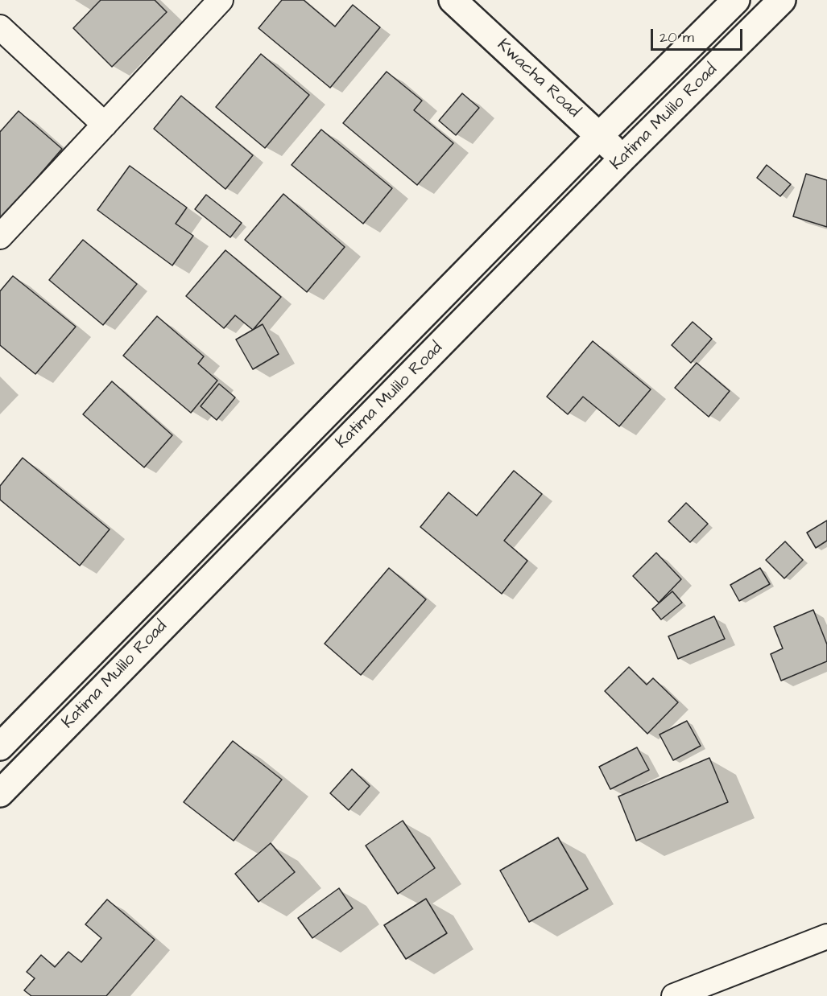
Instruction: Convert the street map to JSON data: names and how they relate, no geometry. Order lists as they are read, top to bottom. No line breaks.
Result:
{"streets":{"main road":["Kwacha Road","Katima Mulilo Road"]},"crossings":[["Kwacha Road","Katima Mulilo Road"]],"scale_bar":"20 m"}
